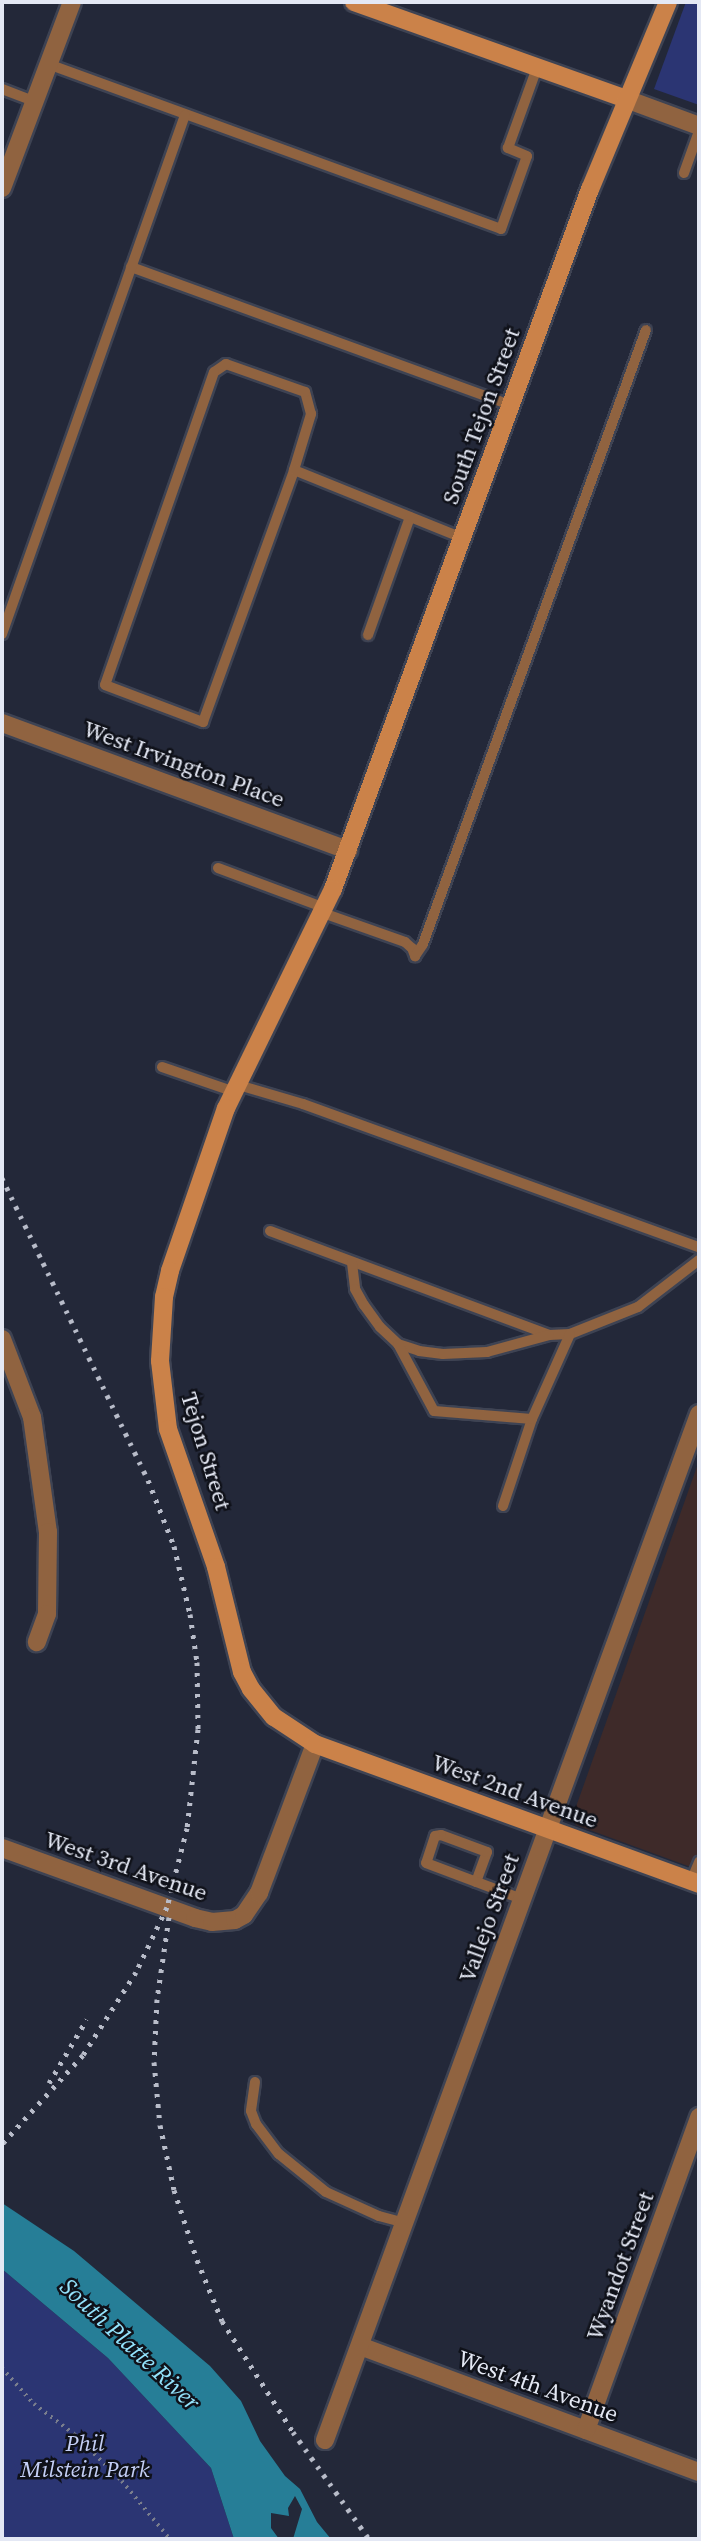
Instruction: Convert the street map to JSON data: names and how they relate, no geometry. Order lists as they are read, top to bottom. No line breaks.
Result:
{"streets":{"street":["South Tejon Street","West Irvington Place","Tejon Street","West 2nd Avenue","West 3rd Avenue","Vallejo Street","Wyandot Street","West 4th Avenue"]},"crossings":[["South Tejon Street","West Irvington Place"],["South Tejon Street","Tejon Street"],["West Irvington Place","Tejon Street"],["Tejon Street","West 2nd Avenue"],["Tejon Street","West 3rd Avenue"],["West 2nd Avenue","West 3rd Avenue"],["West 2nd Avenue","Vallejo Street"],["Vallejo Street","West 4th Avenue"],["Wyandot Street","West 4th Avenue"]],"water":["South Platte River"],"parks":["Phil Milstein Park"]}
